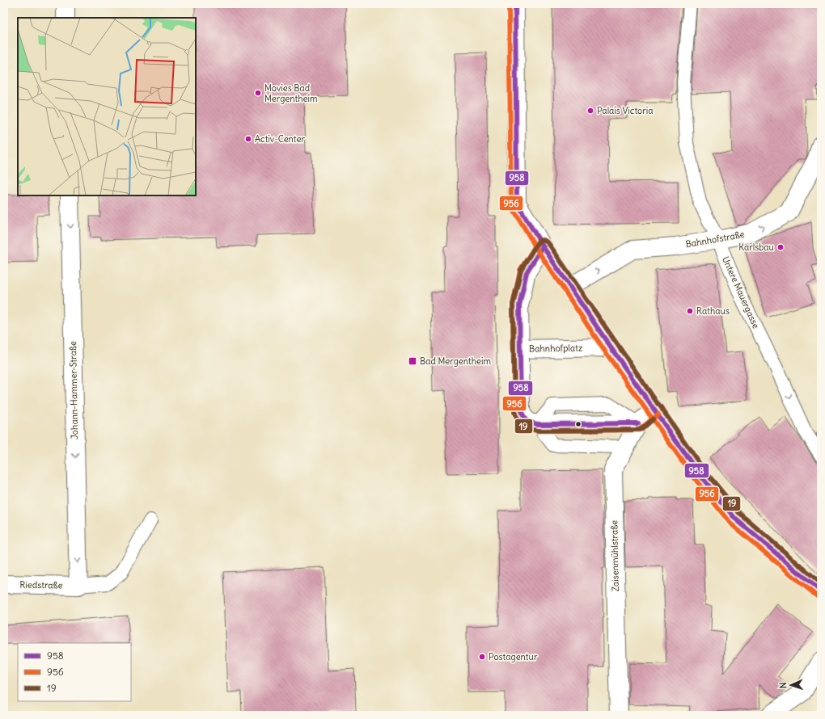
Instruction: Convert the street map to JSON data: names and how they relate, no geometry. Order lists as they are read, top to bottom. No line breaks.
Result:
{"streets":{"street":["Bahnhofstraße","Bahnhofplatz","Johann-Hammer-Straße","Zaisenmühlstraße","Riedstraße"],"lane":["Untere Mauergasse"]},"crossings":[["Bahnhofstraße","Untere Mauergasse"],["Bahnhofplatz","Zaisenmühlstraße"],["Johann-Hammer-Straße","Riedstraße"]],"one_way":["Bahnhofstraße","Untere Mauergasse","Johann-Hammer-Straße"],"places":{"other":["Movies Bad Mergentheim","Palais Victoria","Activ-Center","Karlsbau","Rathaus","Postagentur"],"transit":["Bad Mergentheim"]},"lines":["transit line 958","transit line 956","transit line 19"],"legend":["958","956","19"],"north":"left"}
